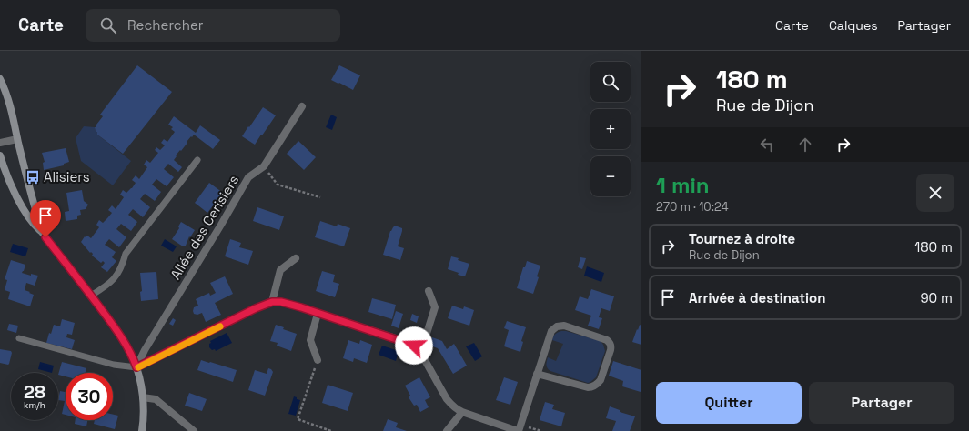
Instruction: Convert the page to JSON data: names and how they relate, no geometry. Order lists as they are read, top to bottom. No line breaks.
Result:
{"streets":{"street":["Allée des Cerisiers"]},"places":{"bus stop":["Alisiers"]},"page":{"header":"Carte","search":"Rechercher","nav":["Carte","Calques","Partager"],"turn":["180 m","Rue de Dijon"],"map_buttons":["+","−"],"heading":["1 min","270 m · 10:24"],"list":[{"name":"Tournez à droite","note":"Rue de Dijon","value":"180 m"},{"name":"Arrivée à destination","value":"90 m"}],"speed":"28 km/h","limit":"30","buttons":["Quitter","Partager"]}}
